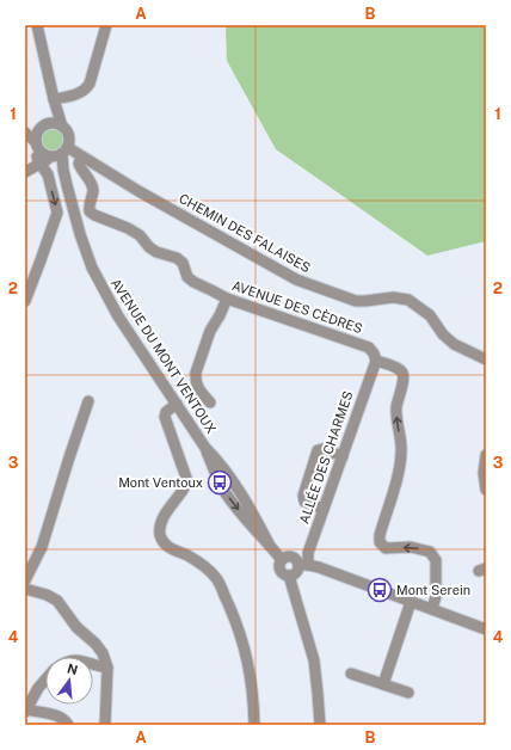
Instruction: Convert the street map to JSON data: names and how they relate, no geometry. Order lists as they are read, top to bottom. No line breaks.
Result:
{"streets":{"street":["CHEMIN DES FALAISES","AVENUE DES CÈDRES","AVENUE DU MONT VENTOUX","ALLÉE DES CHARMES"]},"crossings":[["CHEMIN DES FALAISES","AVENUE DES CÈDRES"],["CHEMIN DES FALAISES","AVENUE DU MONT VENTOUX"],["AVENUE DES CÈDRES","ALLÉE DES CHARMES"],["AVENUE DU MONT VENTOUX","ALLÉE DES CHARMES"]],"one_way":["AVENUE DES CÈDRES"],"places":{"bus stop":["Mont Ventoux","Mont Serein"]},"north":"top","grid":{"columns":["A","B"],"rows":["1","2","3","4"]}}
